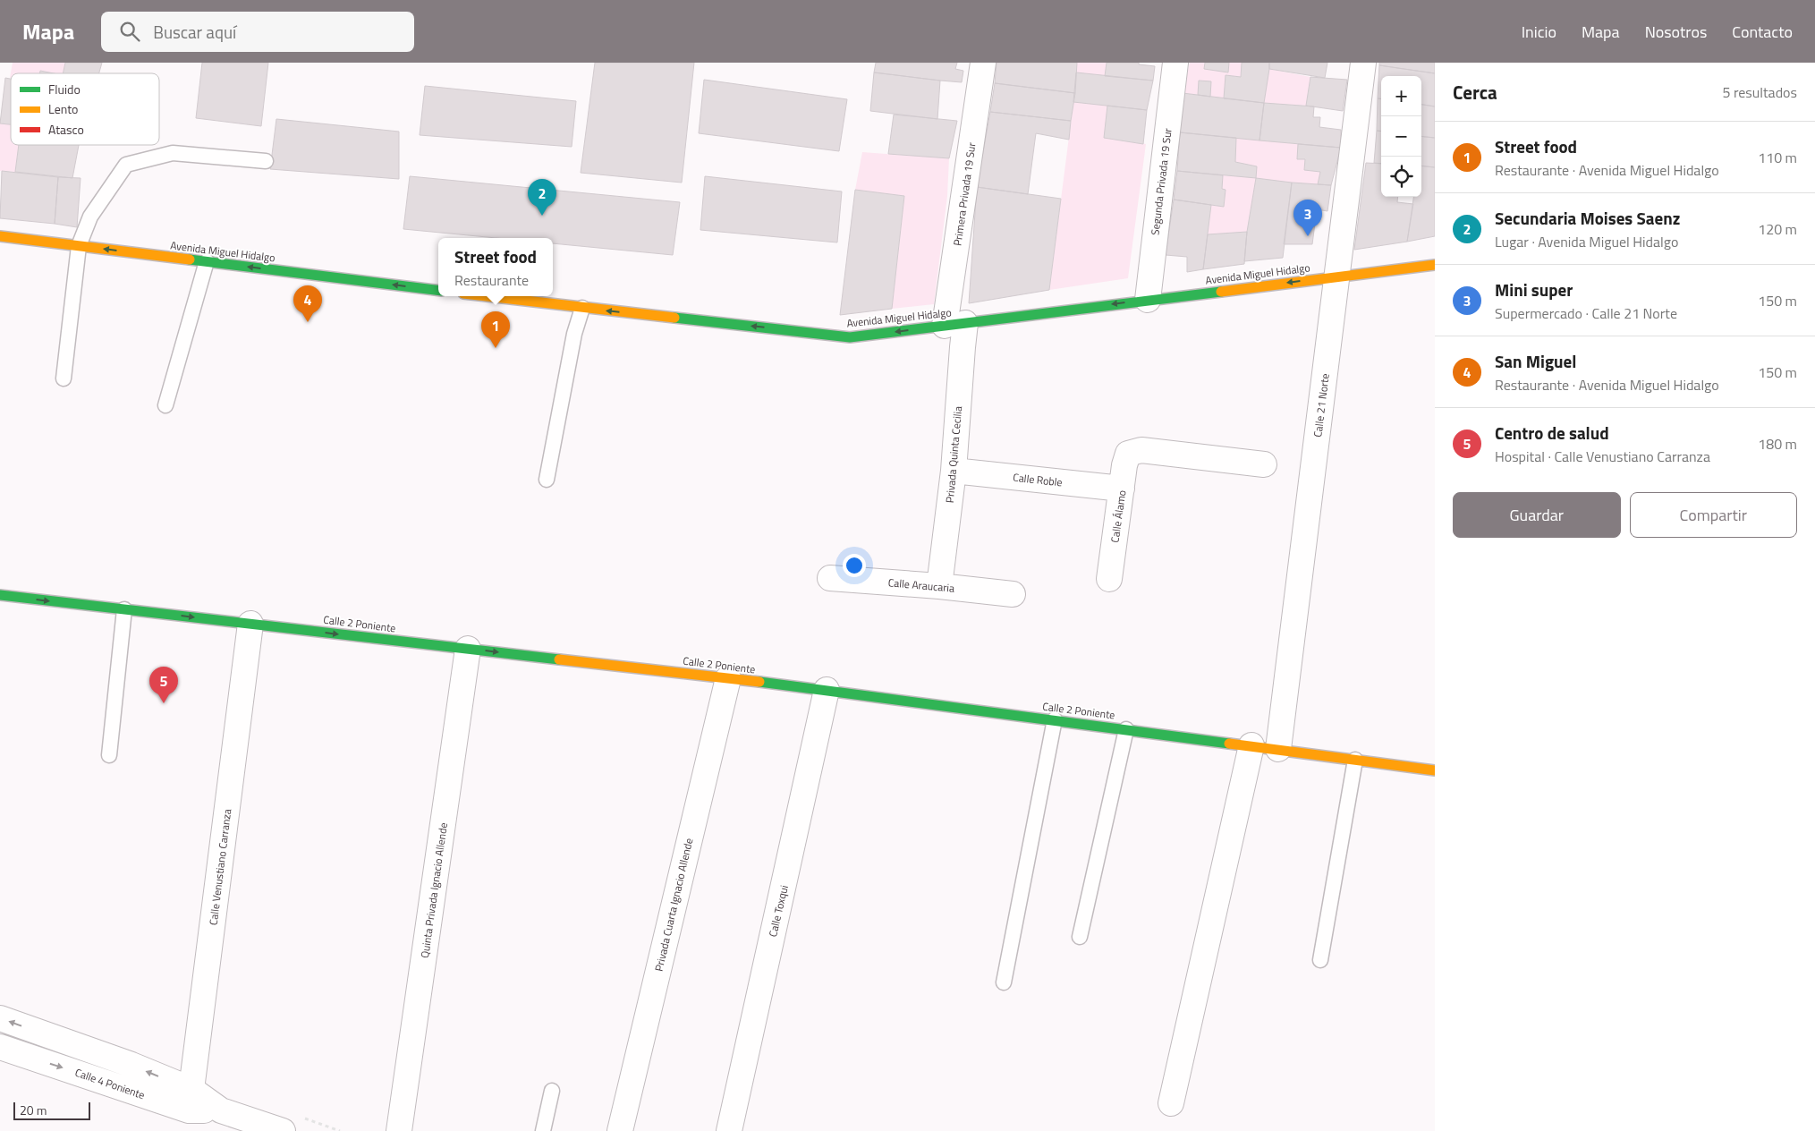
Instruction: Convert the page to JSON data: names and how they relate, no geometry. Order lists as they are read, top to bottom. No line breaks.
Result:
{"streets":{"street":["Segunda Privada 19 Sur","Primera Privada 19 Sur","Avenida Miguel Hidalgo","Calle 21 Norte","Privada Quinta Cecilia","Calle Roble","Calle Álamo","Calle Araucaria","Calle 2 Poniente","Calle Venustiano Carranza","Quinta Privada Ignacio Allende","Privada Cuarta Ignacio Allende","Calle Toxqui","Calle 4 Poniente"]},"crossings":[["Segunda Privada 19 Sur","Avenida Miguel Hidalgo"],["Primera Privada 19 Sur","Avenida Miguel Hidalgo"],["Primera Privada 19 Sur","Privada Quinta Cecilia"],["Avenida Miguel Hidalgo","Calle 21 Norte"],["Avenida Miguel Hidalgo","Privada Quinta Cecilia"],["Calle 21 Norte","Calle 2 Poniente"],["Privada Quinta Cecilia","Calle Roble"],["Privada Quinta Cecilia","Calle Araucaria"],["Calle Roble","Calle Álamo"],["Calle 2 Poniente","Calle Venustiano Carranza"],["Calle 2 Poniente","Quinta Privada Ignacio Allende"],["Calle 2 Poniente","Privada Cuarta Ignacio Allende"],["Calle 2 Poniente","Calle Toxqui"],["Calle Venustiano Carranza","Calle 4 Poniente"]],"one_way":["Avenida Miguel Hidalgo","Calle 2 Poniente"],"legend":["Fluido","Lento","Atasco"],"scale_bar":"20 m","page":{"header":"Mapa","search":"Buscar aquí","nav":["Inicio","Mapa","Nosotros","Contacto"],"heading":["Cerca","5 resultados"],"map_buttons":["+","−"],"list":[{"mark":"1","name":"Street food","note":"Restaurante · Avenida Miguel Hidalgo","value":"110 m"},{"mark":"2","name":"Secundaria Moises Saenz","note":"Lugar · Avenida Miguel Hidalgo","value":"120 m"},{"mark":"3","name":"Mini super","note":"Supermercado · Calle 21 Norte","value":"150 m"},{"mark":"4","name":"San Miguel","note":"Restaurante · Avenida Miguel Hidalgo","value":"150 m"},{"mark":"5","name":"Centro de salud","note":"Hospital · Calle Venustiano Carranza","value":"180 m"}],"pins":["2","3","4","1","5"],"popup":["Street food","Restaurante"],"buttons":["Guardar","Compartir"],"scale":"20 m"}}
